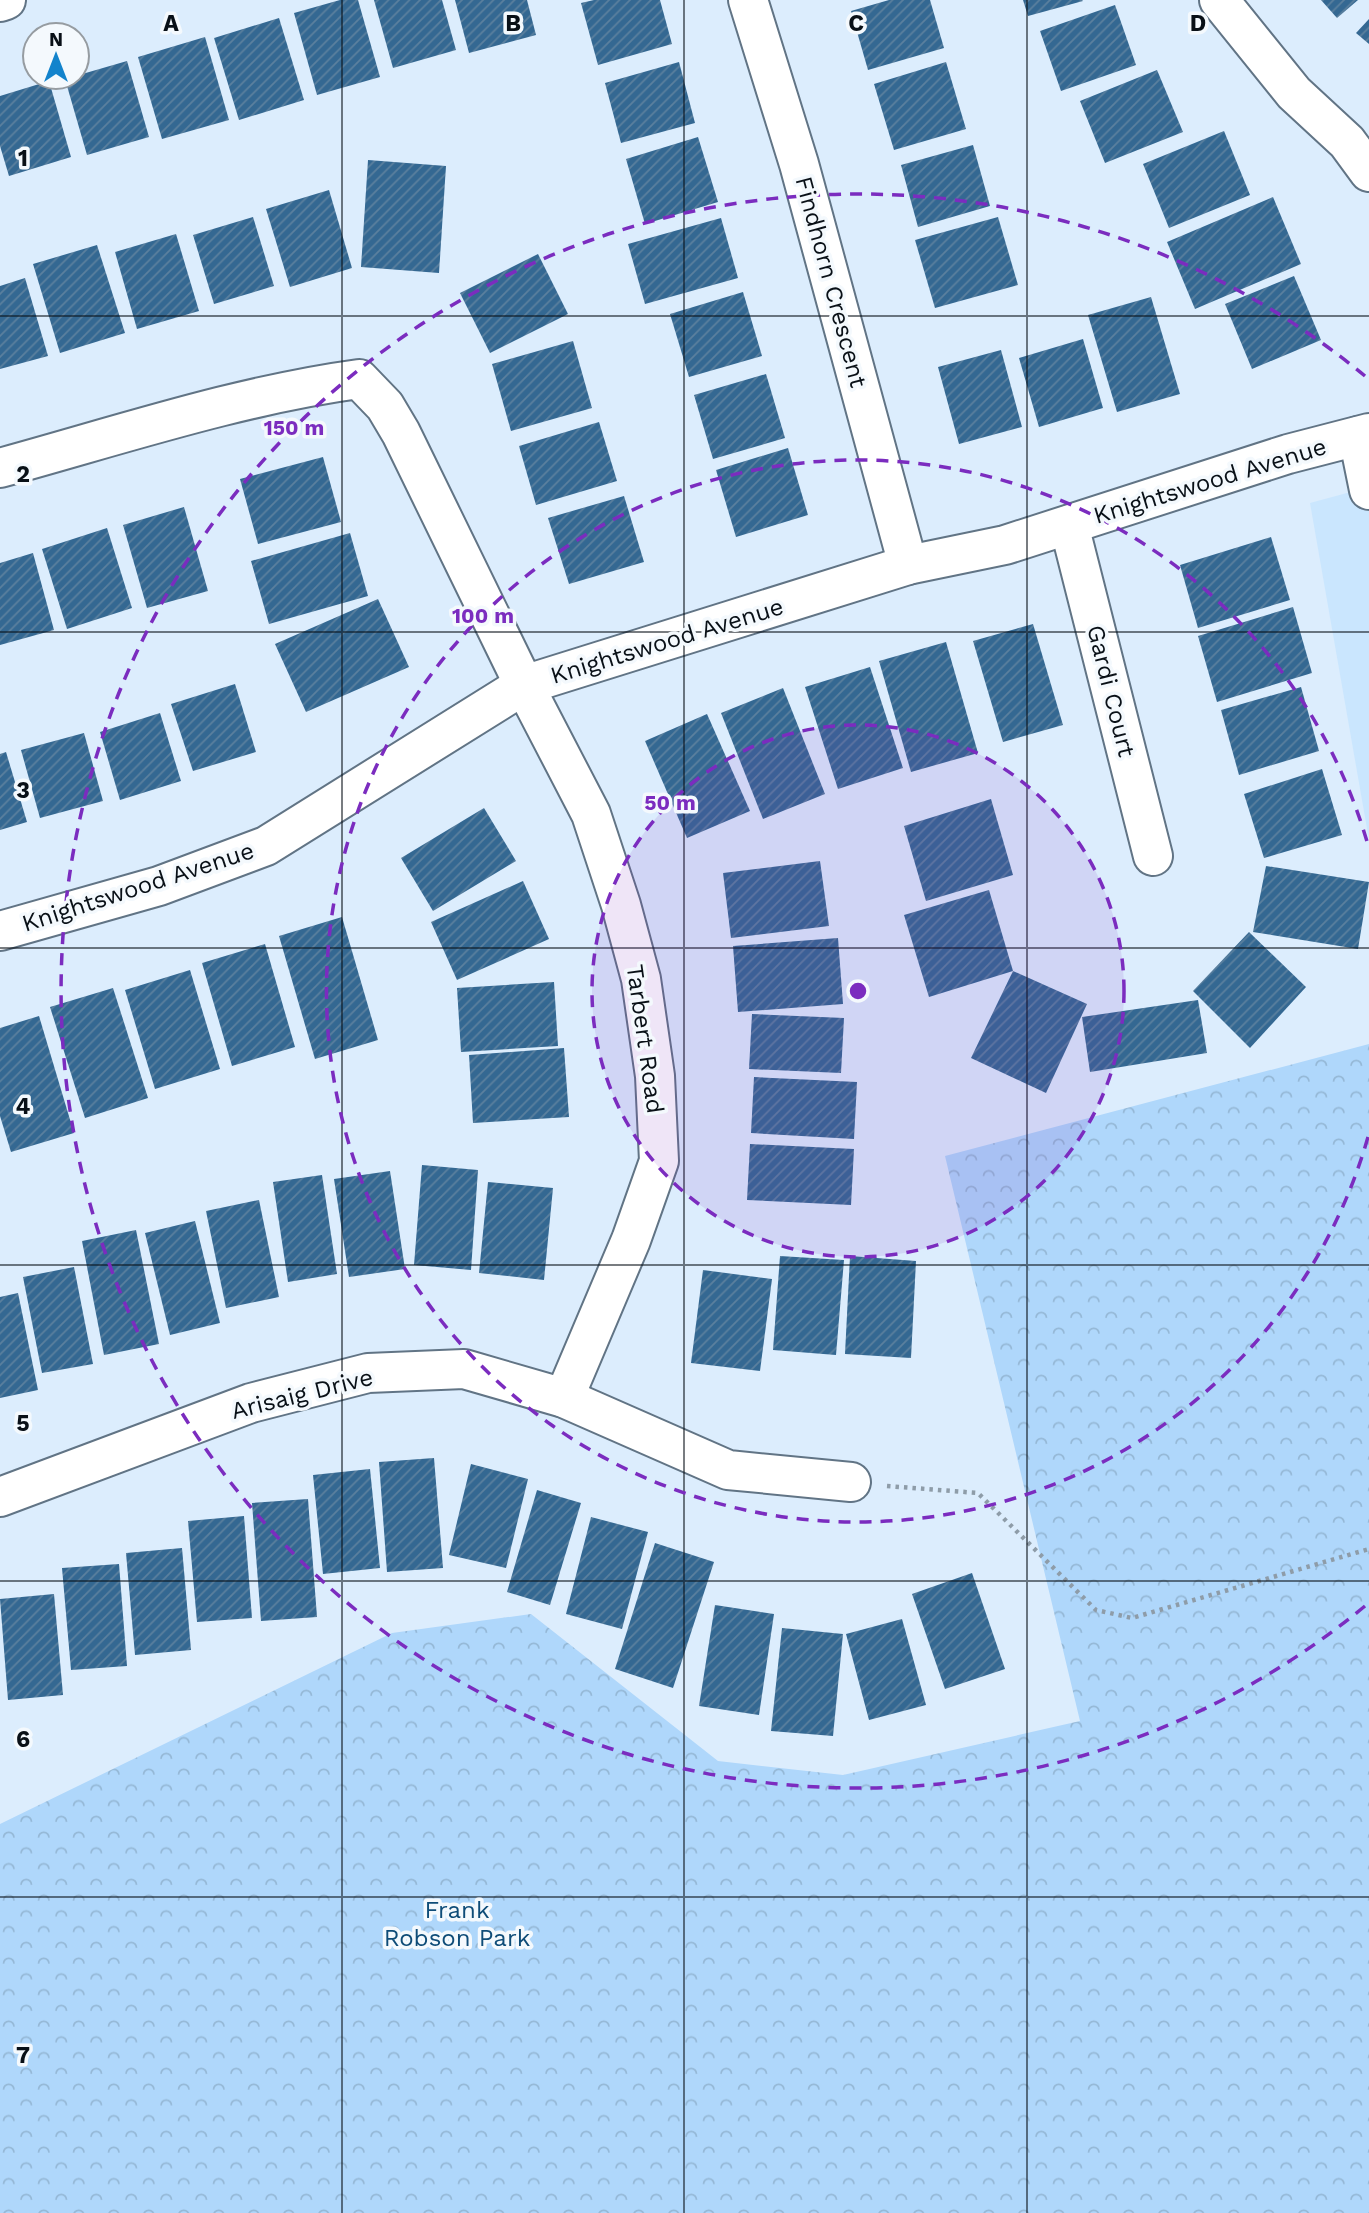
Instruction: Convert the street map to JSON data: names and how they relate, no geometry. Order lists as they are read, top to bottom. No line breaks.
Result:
{"streets":{"street":["Findhorn Crescent","Knightswood Avenue","Gardi Court","Tarbert Road","Arisaig Drive"]},"crossings":[["Findhorn Crescent","Knightswood Avenue"],["Knightswood Avenue","Gardi Court"],["Knightswood Avenue","Tarbert Road"],["Tarbert Road","Arisaig Drive"]],"parks":["Frank Robson Park"],"north":"top","grid":{"columns":["A","B","C","D"],"rows":["1","2","3","4","5","6","7"]},"rings":["150 m","100 m","50 m"]}
